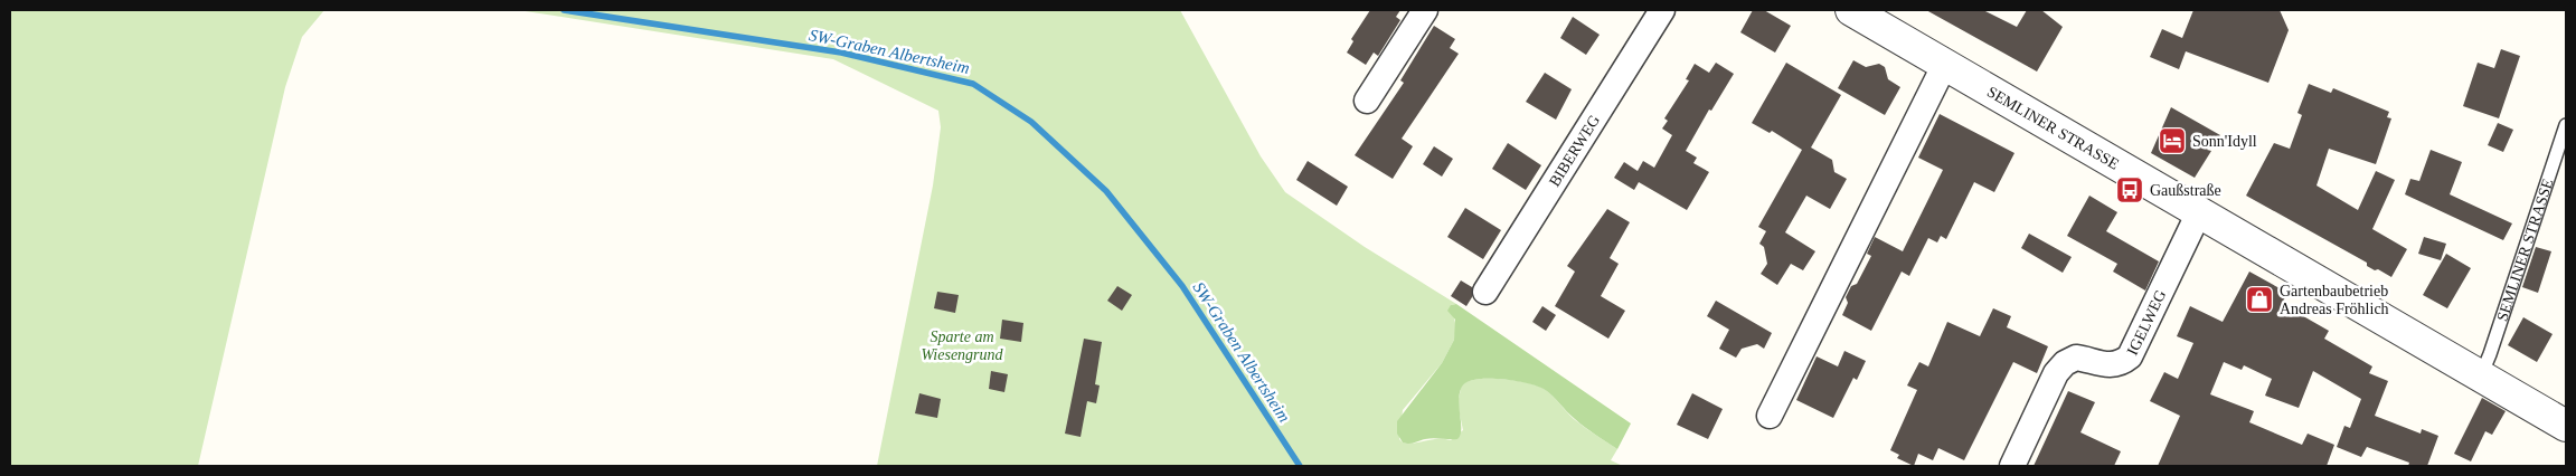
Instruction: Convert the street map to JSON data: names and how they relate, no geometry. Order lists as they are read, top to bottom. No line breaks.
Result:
{"streets":{"street":["SEMLINER STRASSE","BIBERWEG","IGELWEG"]},"crossings":[["SEMLINER STRASSE","IGELWEG"]],"water":["SW-Graben Albertsheim"],"parks":["Sparte am Wiesengrund"],"places":{"hotel":["Sonn'Idyll"],"bus stop":["Gaußstraße"],"shop":["Gartenbaubetrieb Andreas Fröhlich"]}}
